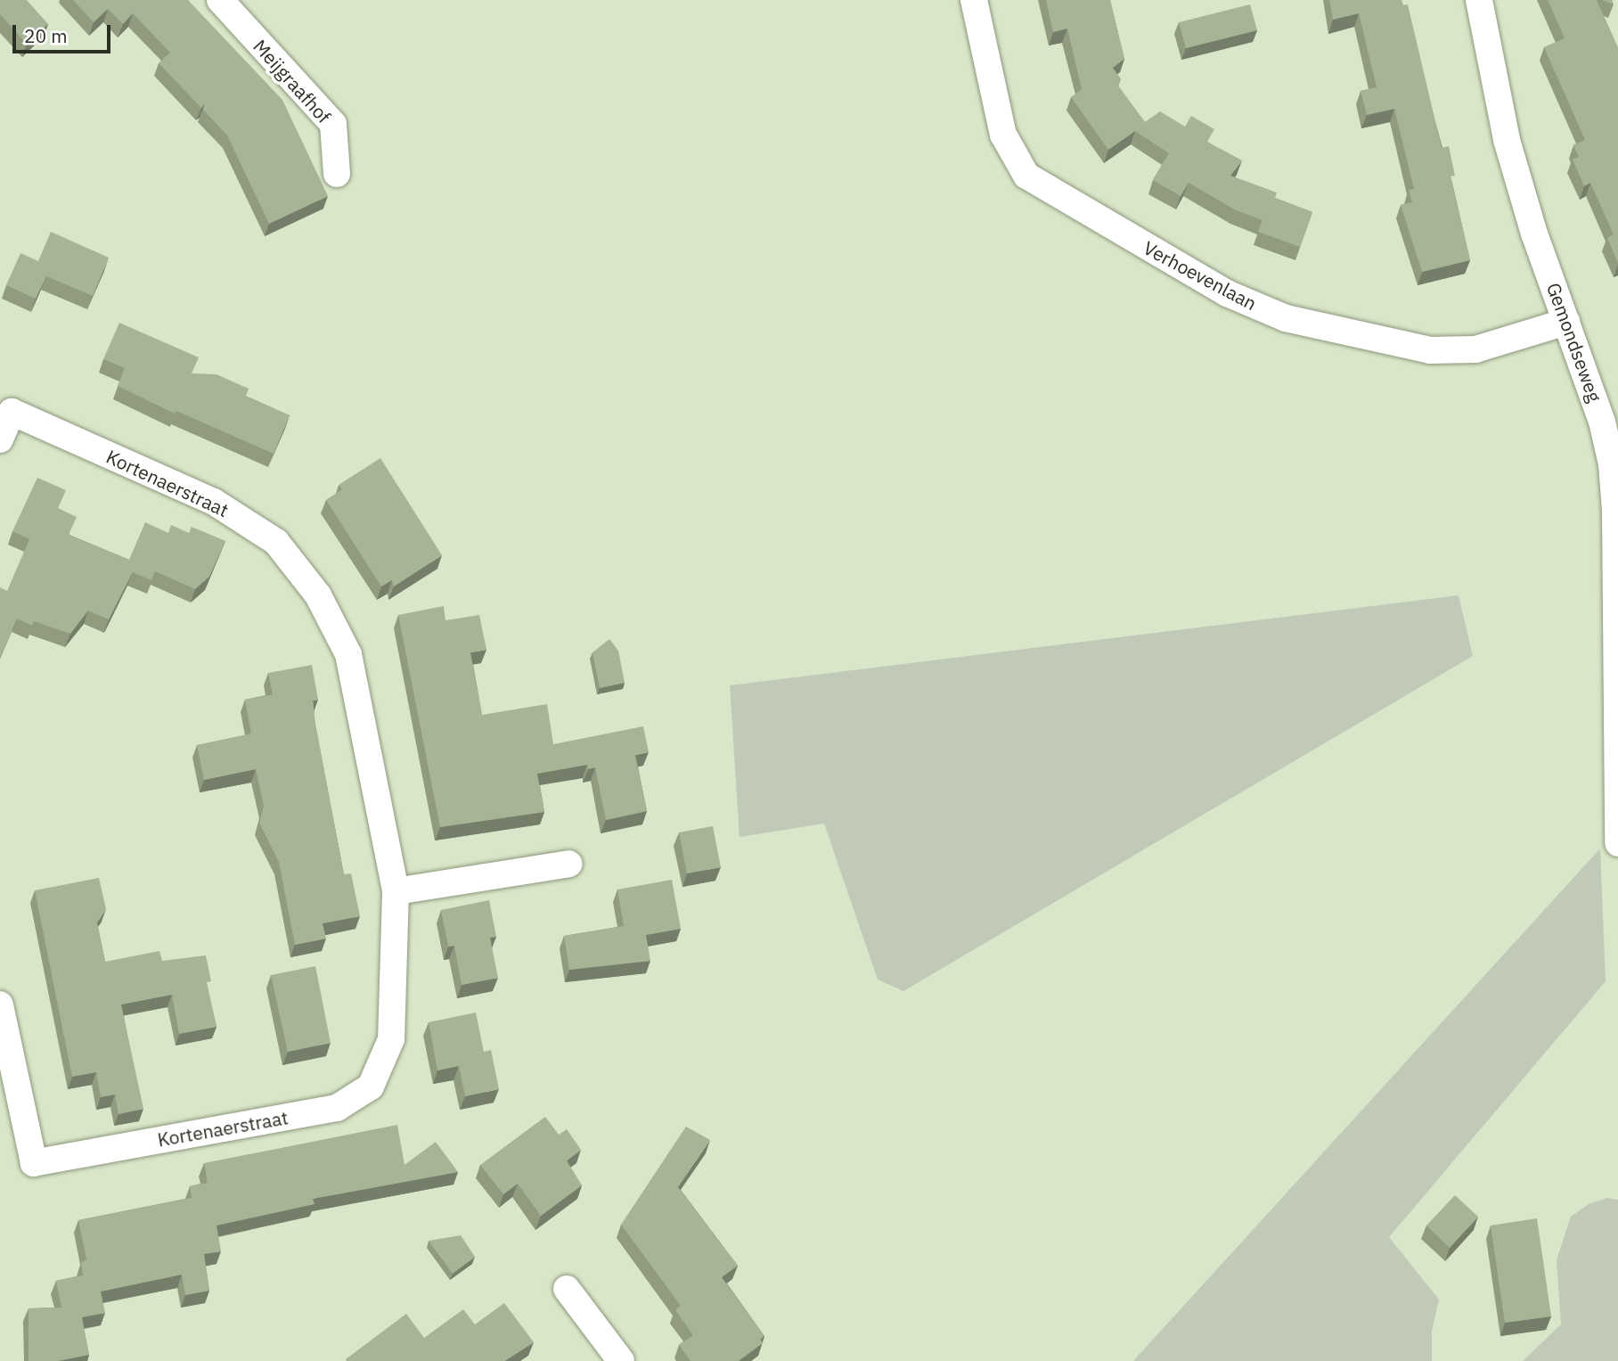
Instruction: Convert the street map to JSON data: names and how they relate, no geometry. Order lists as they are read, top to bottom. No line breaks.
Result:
{"streets":{"street":["Meijgraafhof","Verhoevenlaan","Gemondseweg","Kortenaerstraat"]},"crossings":[["Verhoevenlaan","Gemondseweg"]],"scale_bar":"20 m"}
